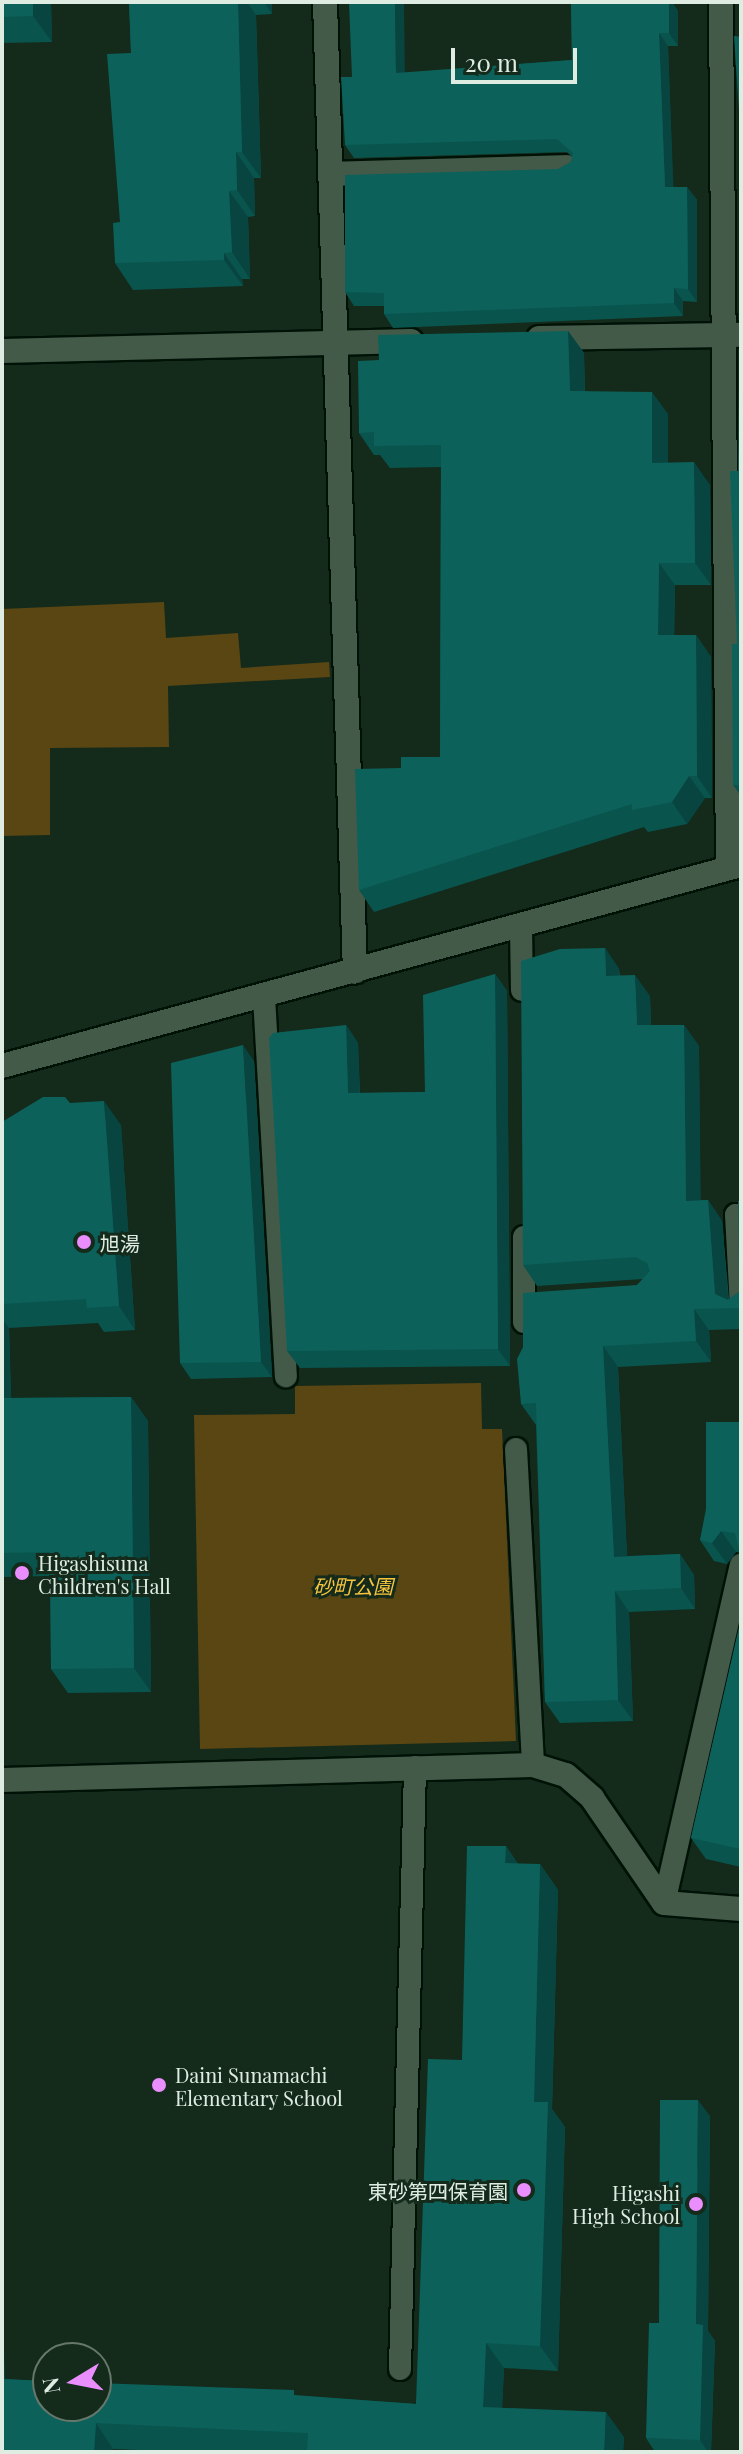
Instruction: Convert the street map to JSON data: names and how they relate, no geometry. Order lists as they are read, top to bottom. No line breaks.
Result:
{"parks":["砂町公園"],"places":["旭湯","Higashisuna Children's Hall","Daini Sunamachi Elementary School","東砂第四保育園","Higashi High School"],"scale_bar":"20 m","north":"left"}
